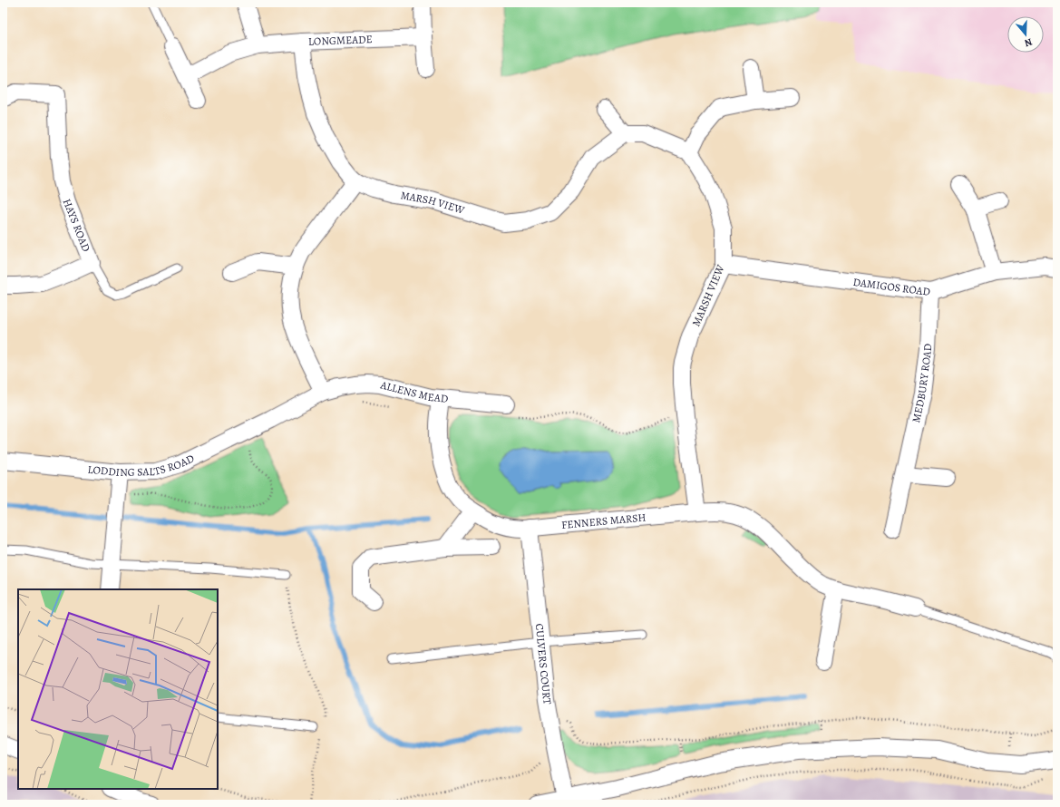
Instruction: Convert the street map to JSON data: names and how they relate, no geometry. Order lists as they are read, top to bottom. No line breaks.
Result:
{"streets":{"street":["LONGMEADE","MARSH VIEW","HAYS ROAD","DAMIGOS ROAD","MEDBURY ROAD","ALLENS MEAD","LODDING SALTS ROAD","FENNERS MARSH","CULVERS COURT"]},"crossings":[["LONGMEADE","MARSH VIEW"],["MARSH VIEW","DAMIGOS ROAD"],["MARSH VIEW","FENNERS MARSH"],["DAMIGOS ROAD","MEDBURY ROAD"],["ALLENS MEAD","LODDING SALTS ROAD"],["ALLENS MEAD","FENNERS MARSH"],["FENNERS MARSH","CULVERS COURT"]],"north":"bottom"}
